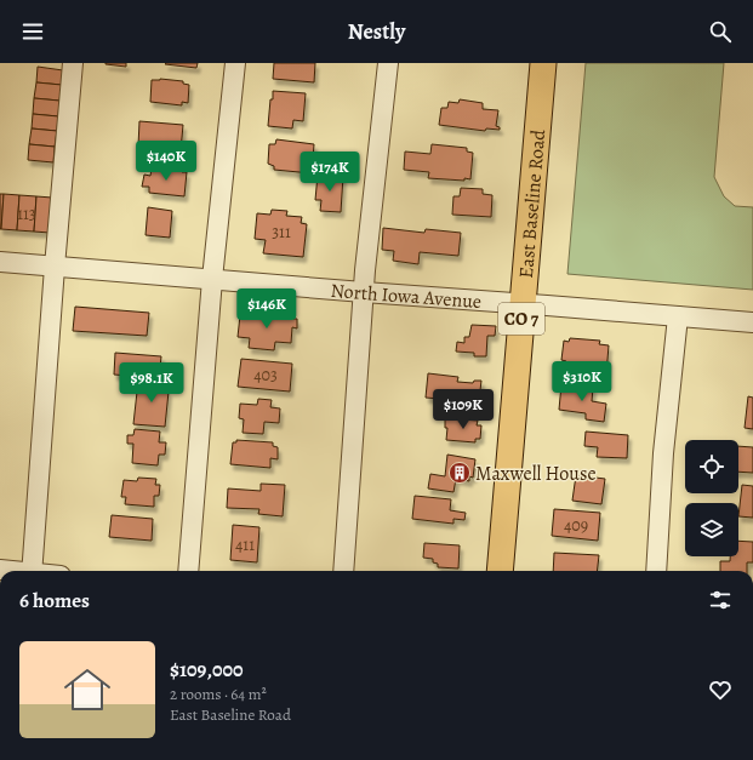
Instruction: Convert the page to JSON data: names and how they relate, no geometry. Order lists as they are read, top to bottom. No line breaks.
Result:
{"streets":{"main road":["East Baseline Road","CO 7"],"street":["North Iowa Avenue"]},"crossings":[["East Baseline Road","North Iowa Avenue"]],"places":{"building":["Maxwell House"]},"house_numbers":["113","311","403","409","411"],"page":{"header":"Nestly","price":["$140K","$174K","$146K","$310K","$98.1K","$109K"],"heading":"6 homes","list":[{"name":"$109,000","note":"2 rooms · 64 m² · East Baseline Road"}]}}
